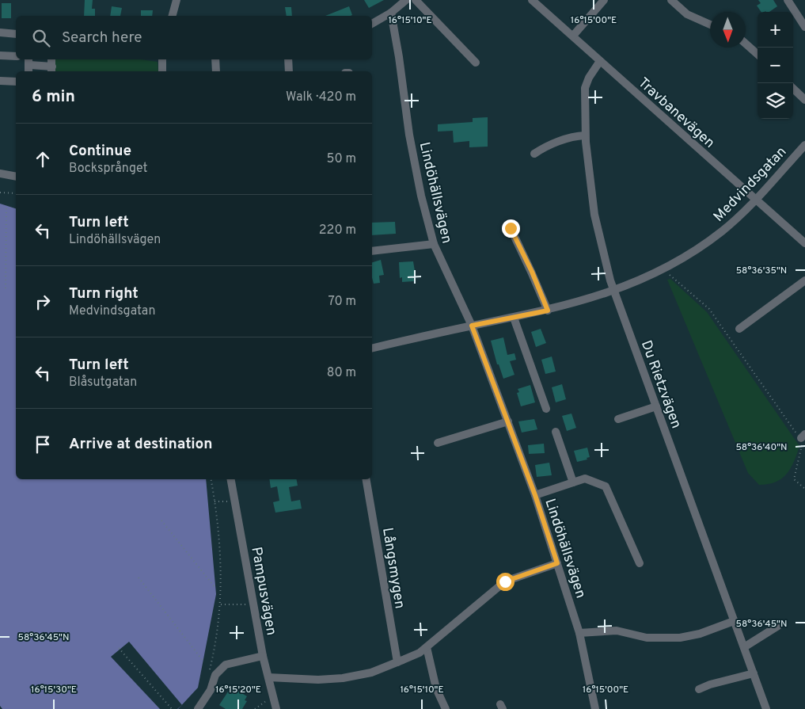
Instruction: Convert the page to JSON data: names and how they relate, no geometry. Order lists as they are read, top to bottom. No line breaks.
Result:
{"streets":{"street":["Travbanevägen","Medvindsgatan","Lindöhällsvägen","Du Rietzvägen","Långsmygen","Pampusvägen"]},"crossings":[["Travbanevägen","Medvindsgatan"],["Travbanevägen","Du Rietzvägen"],["Medvindsgatan","Lindöhällsvägen"],["Medvindsgatan","Du Rietzvägen"]],"north":"bottom","page":{"map_buttons":["+","−"],"search":"Search here","heading":["6 min","Walk · 420 m"],"list":[["Continue","Bocksprånget","50 m"],["Turn left","Lindöhällsvägen","220 m"],["Turn right","Medvindsgatan","70 m"],["Turn left","Blåsutgatan","80 m"],"Arrive at destination"]},"coordinates":["16°15'10\"E","16°15'00\"E","58°36'35\"N","58°36'40\"N","58°36'45\"N","16°15'30\"E","16°15'20\"E"]}
